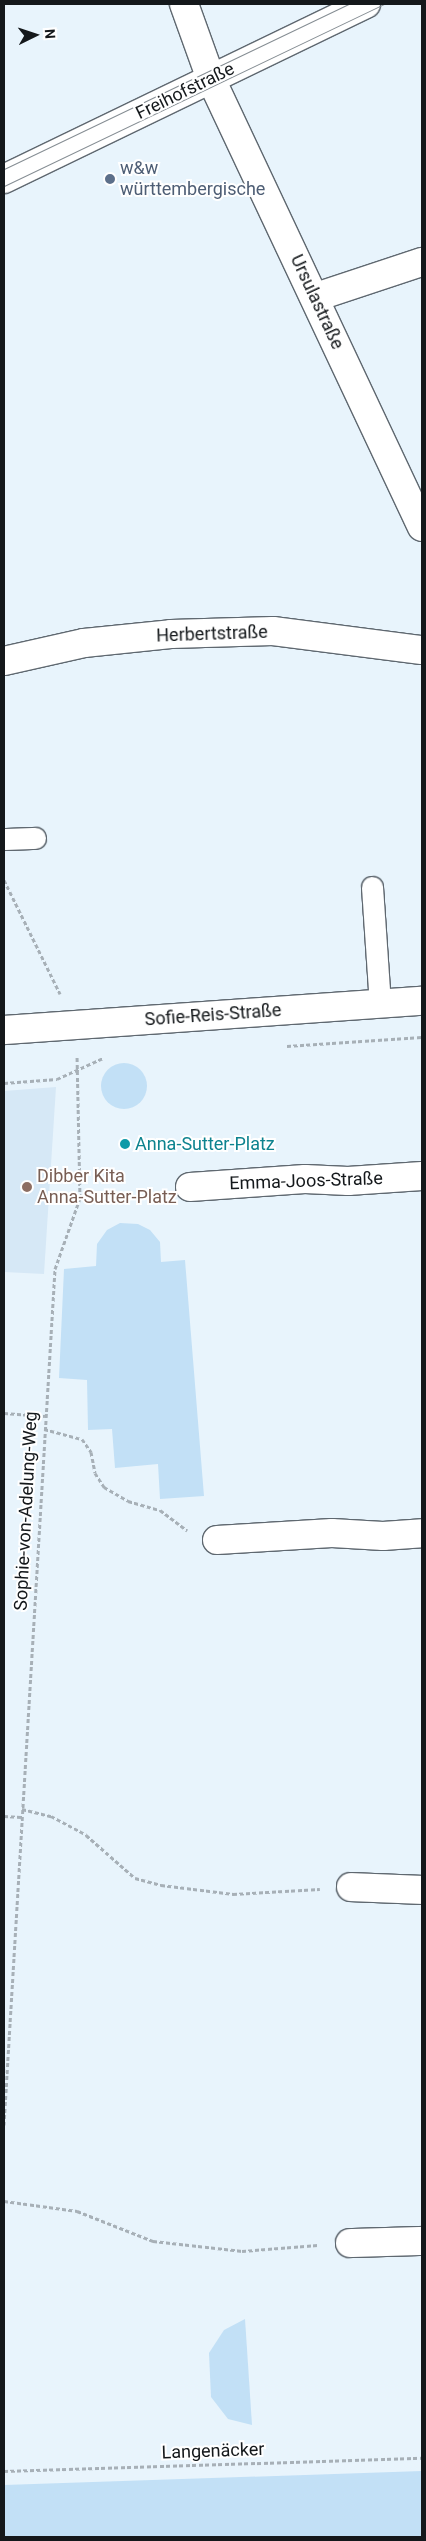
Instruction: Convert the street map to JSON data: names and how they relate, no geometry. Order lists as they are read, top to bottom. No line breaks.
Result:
{"streets":{"street":["Freihofstraße","Ursulastraße","Herbertstraße","Sofie-Reis-Straße","Emma-Joos-Straße"],"path":["Sophie-von-Adelung-Weg","Langenäcker"]},"crossings":[["Freihofstraße","Ursulastraße"]],"places":["w&w württembergische","Anna-Sutter-Platz","Dibber Kita Anna-Sutter-Platz"],"north":"right"}
